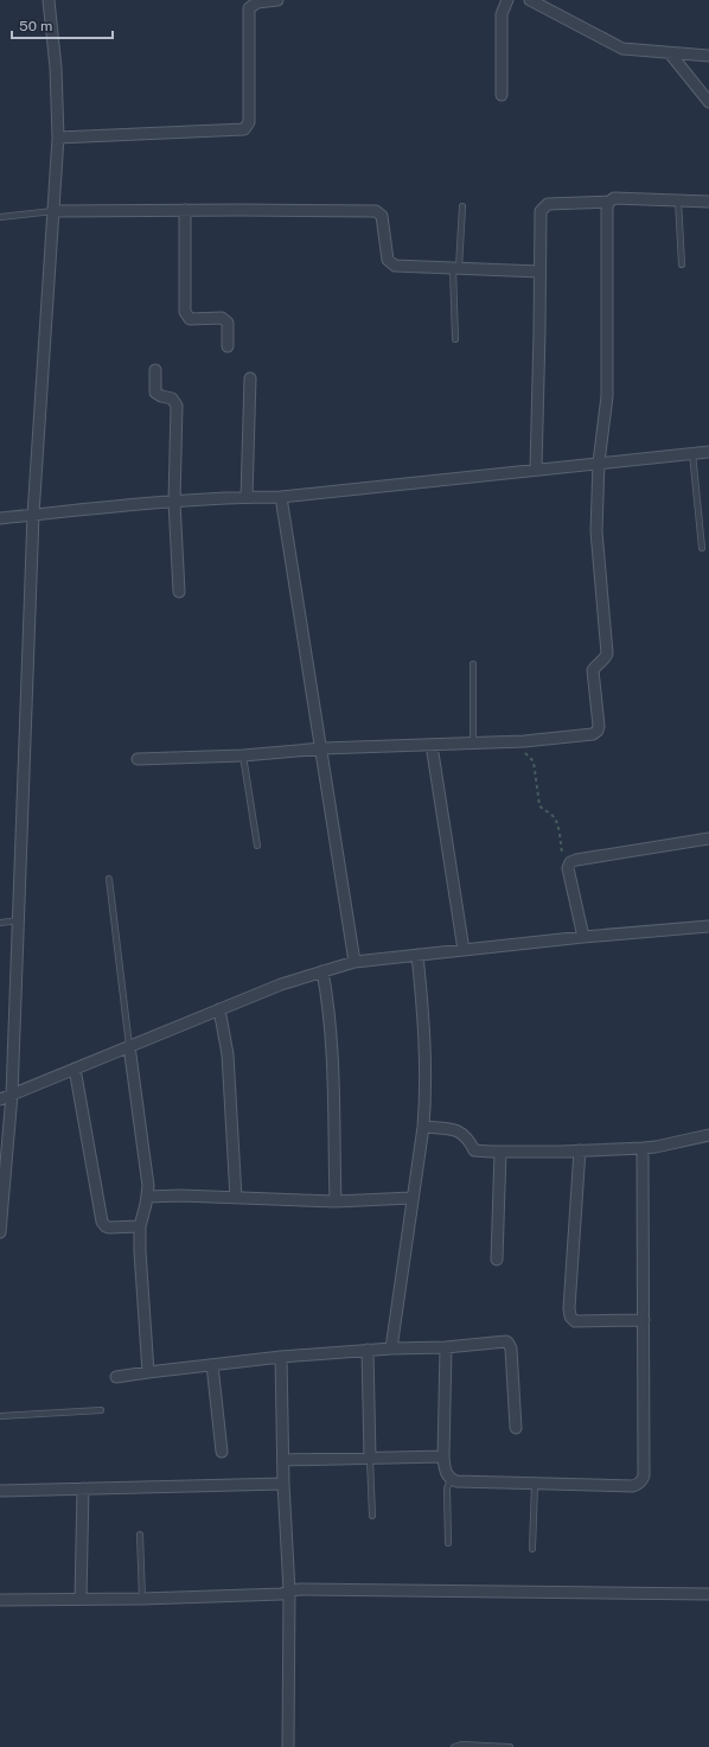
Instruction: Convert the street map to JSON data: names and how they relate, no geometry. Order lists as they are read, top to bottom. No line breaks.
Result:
{"scale_bar":"50 m"}
